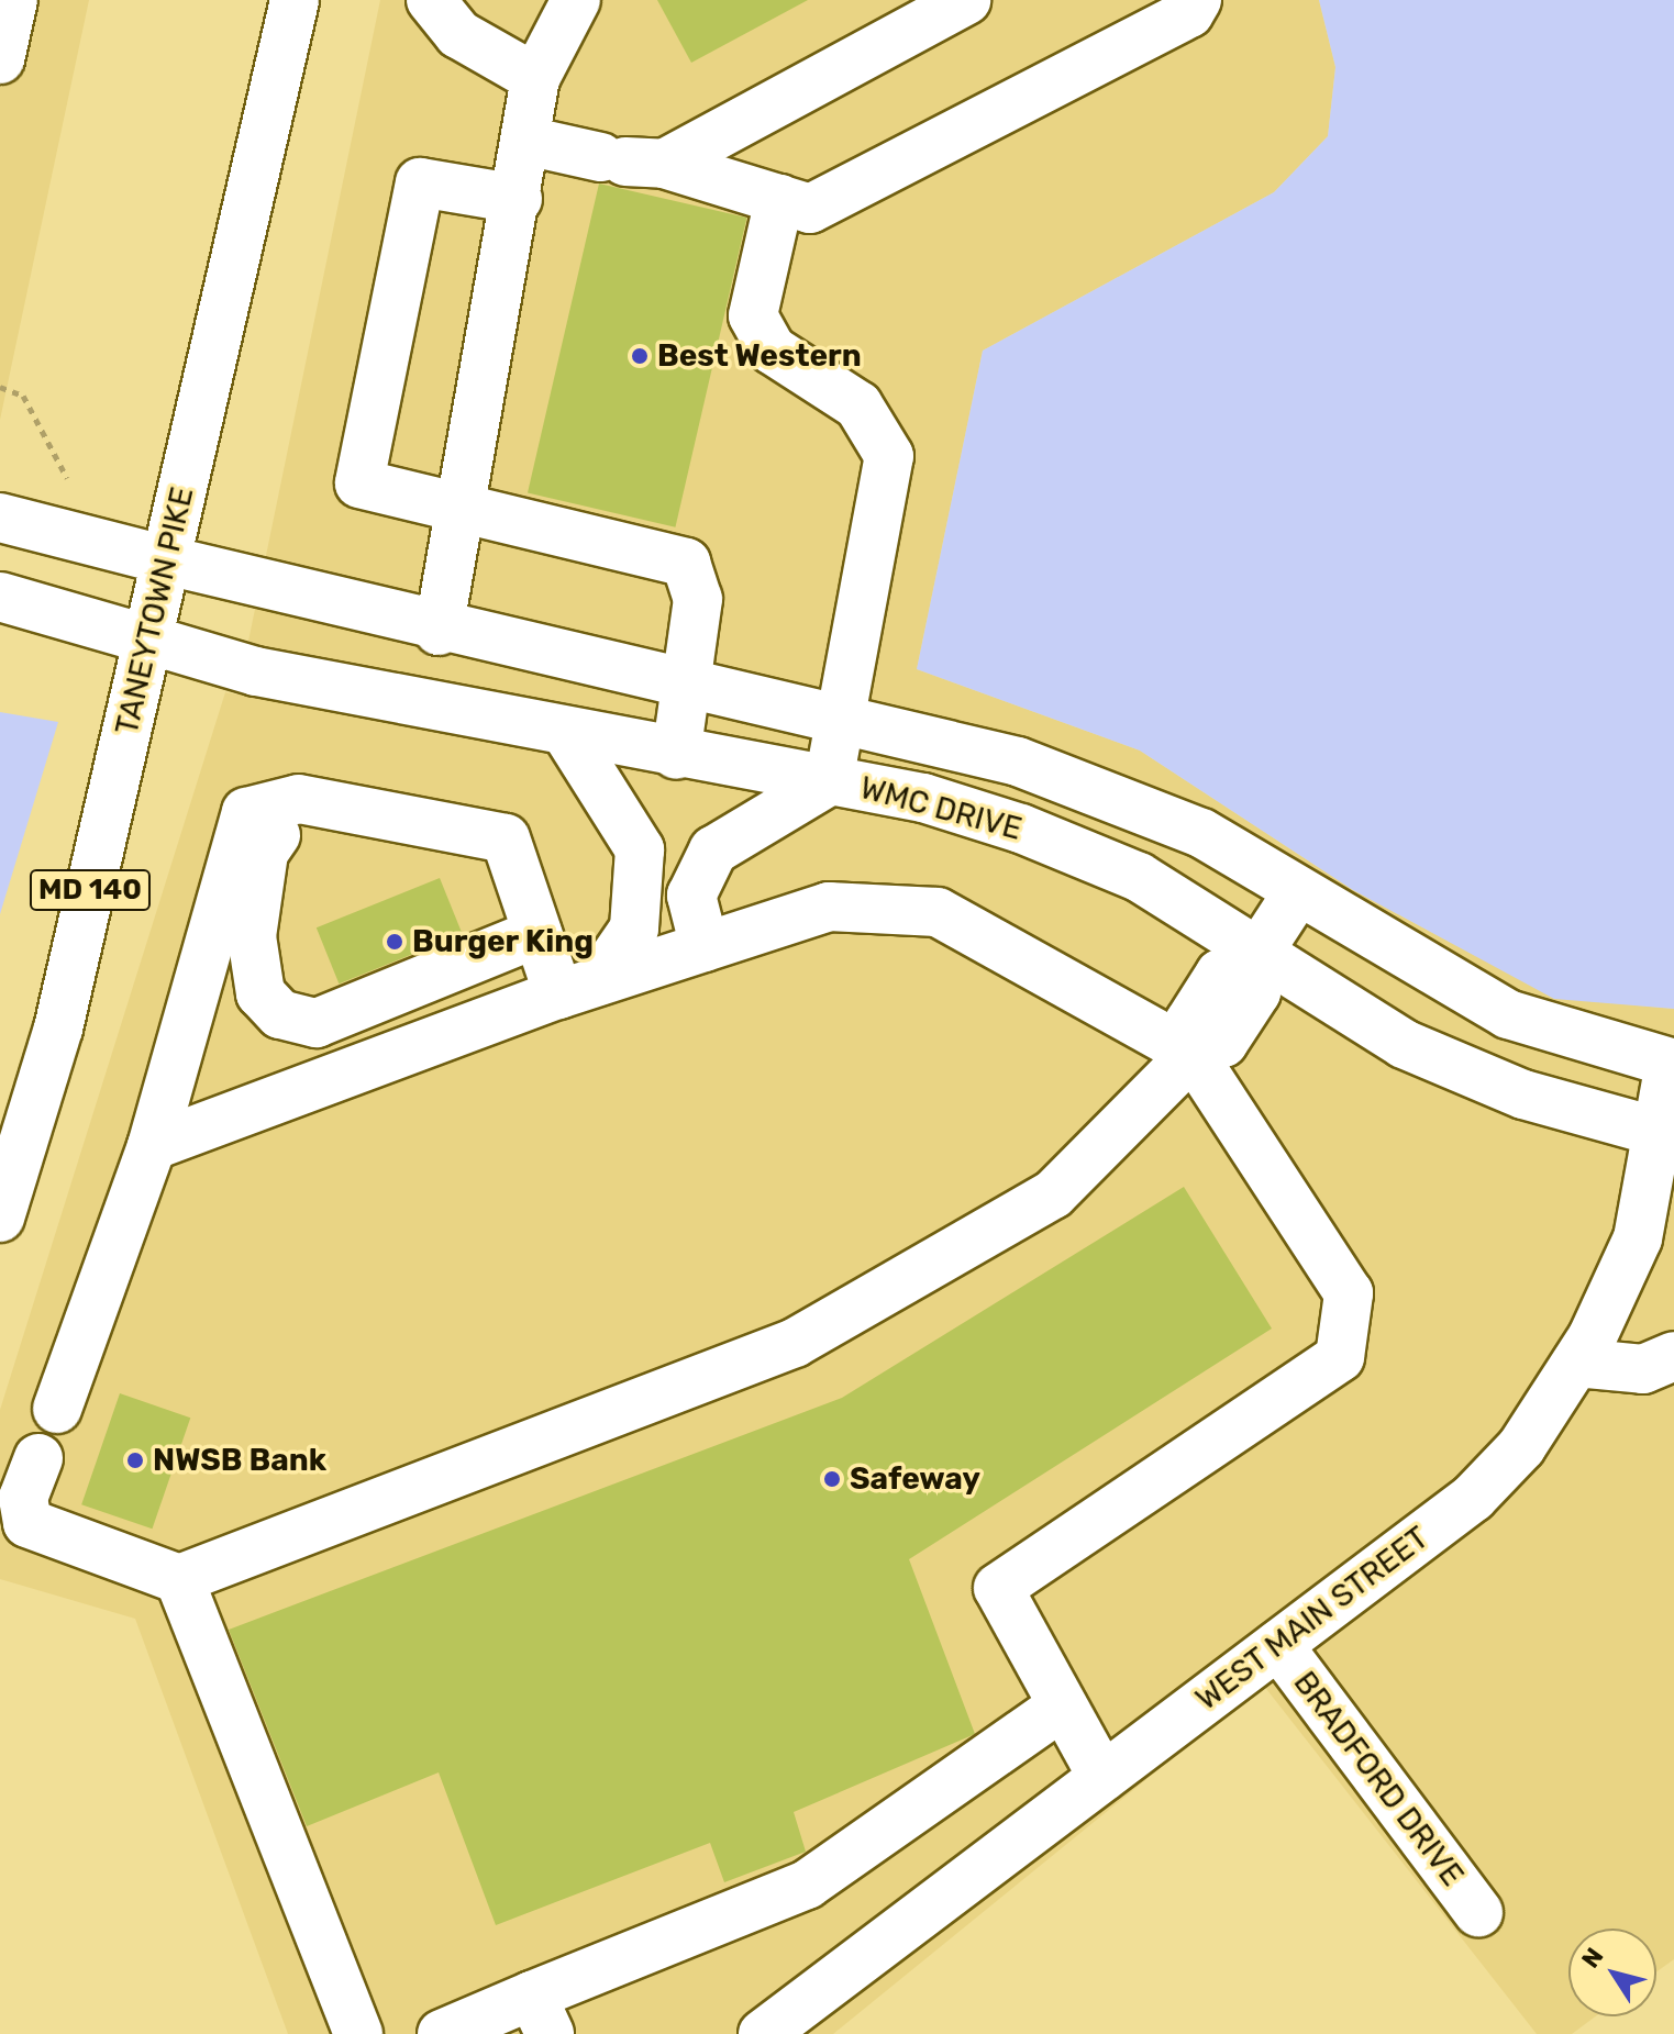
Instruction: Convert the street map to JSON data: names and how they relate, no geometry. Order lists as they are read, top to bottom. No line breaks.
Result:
{"streets":{"main road":["TANEYTOWN PIKE","WMC DRIVE","MD 140","WEST MAIN STREET","BRADFORD DRIVE"]},"crossings":[["TANEYTOWN PIKE","WMC DRIVE"],["WMC DRIVE","WEST MAIN STREET"],["WEST MAIN STREET","BRADFORD DRIVE"]],"places":["Best Western","Burger King","NWSB Bank","Safeway"],"north":"top left"}
